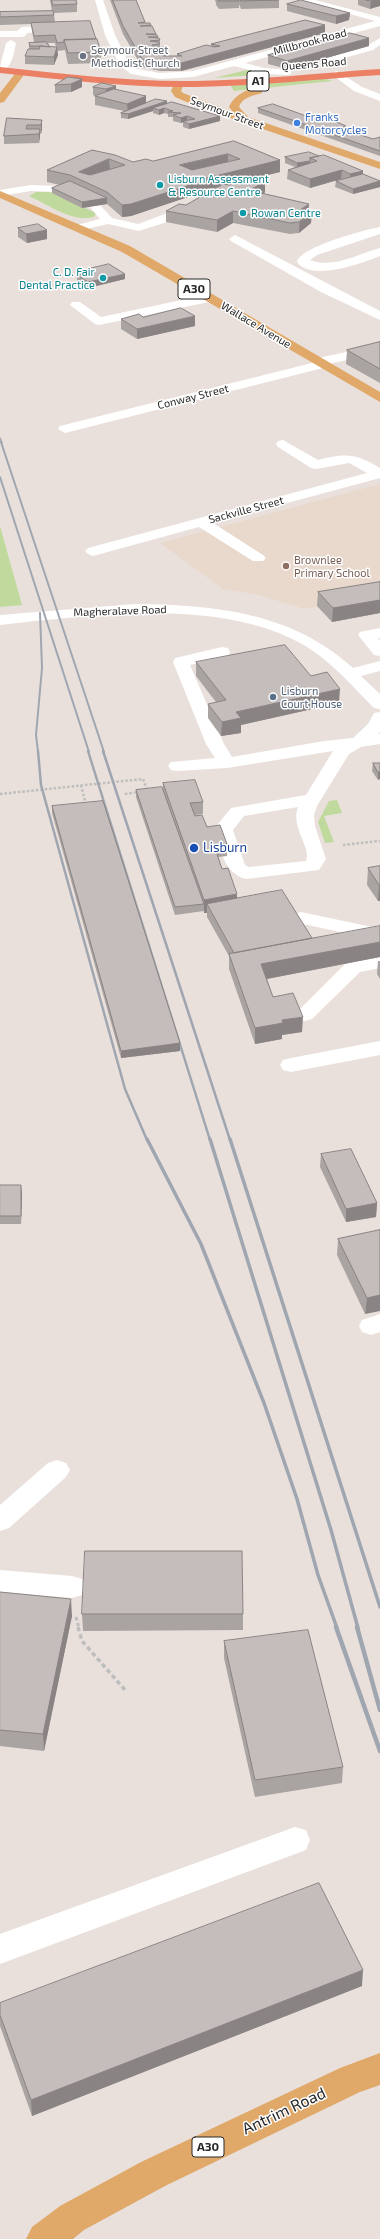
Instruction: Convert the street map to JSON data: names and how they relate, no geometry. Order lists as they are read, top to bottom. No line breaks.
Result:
{"streets":{"highway":["Queens Road","A1","Seymour Street"],"main road":["A30","Wallace Avenue","Antrim Road"],"street":["Millbrook Road","Conway Street","Sackville Street","Magheralave Road"]},"crossings":[["Queens Road","A1"],["Queens Road","Seymour Street"],["A1","Seymour Street"],["Wallace Avenue","Conway Street"]],"places":["Seymour Street Methodist Church","Franks Motorcycles","Lisburn Assessment & Resource Centre","Rowan Centre","C. D. Fair Dental Practice","Brownlee Primary School","Lisburn Court House","Lisburn"]}
